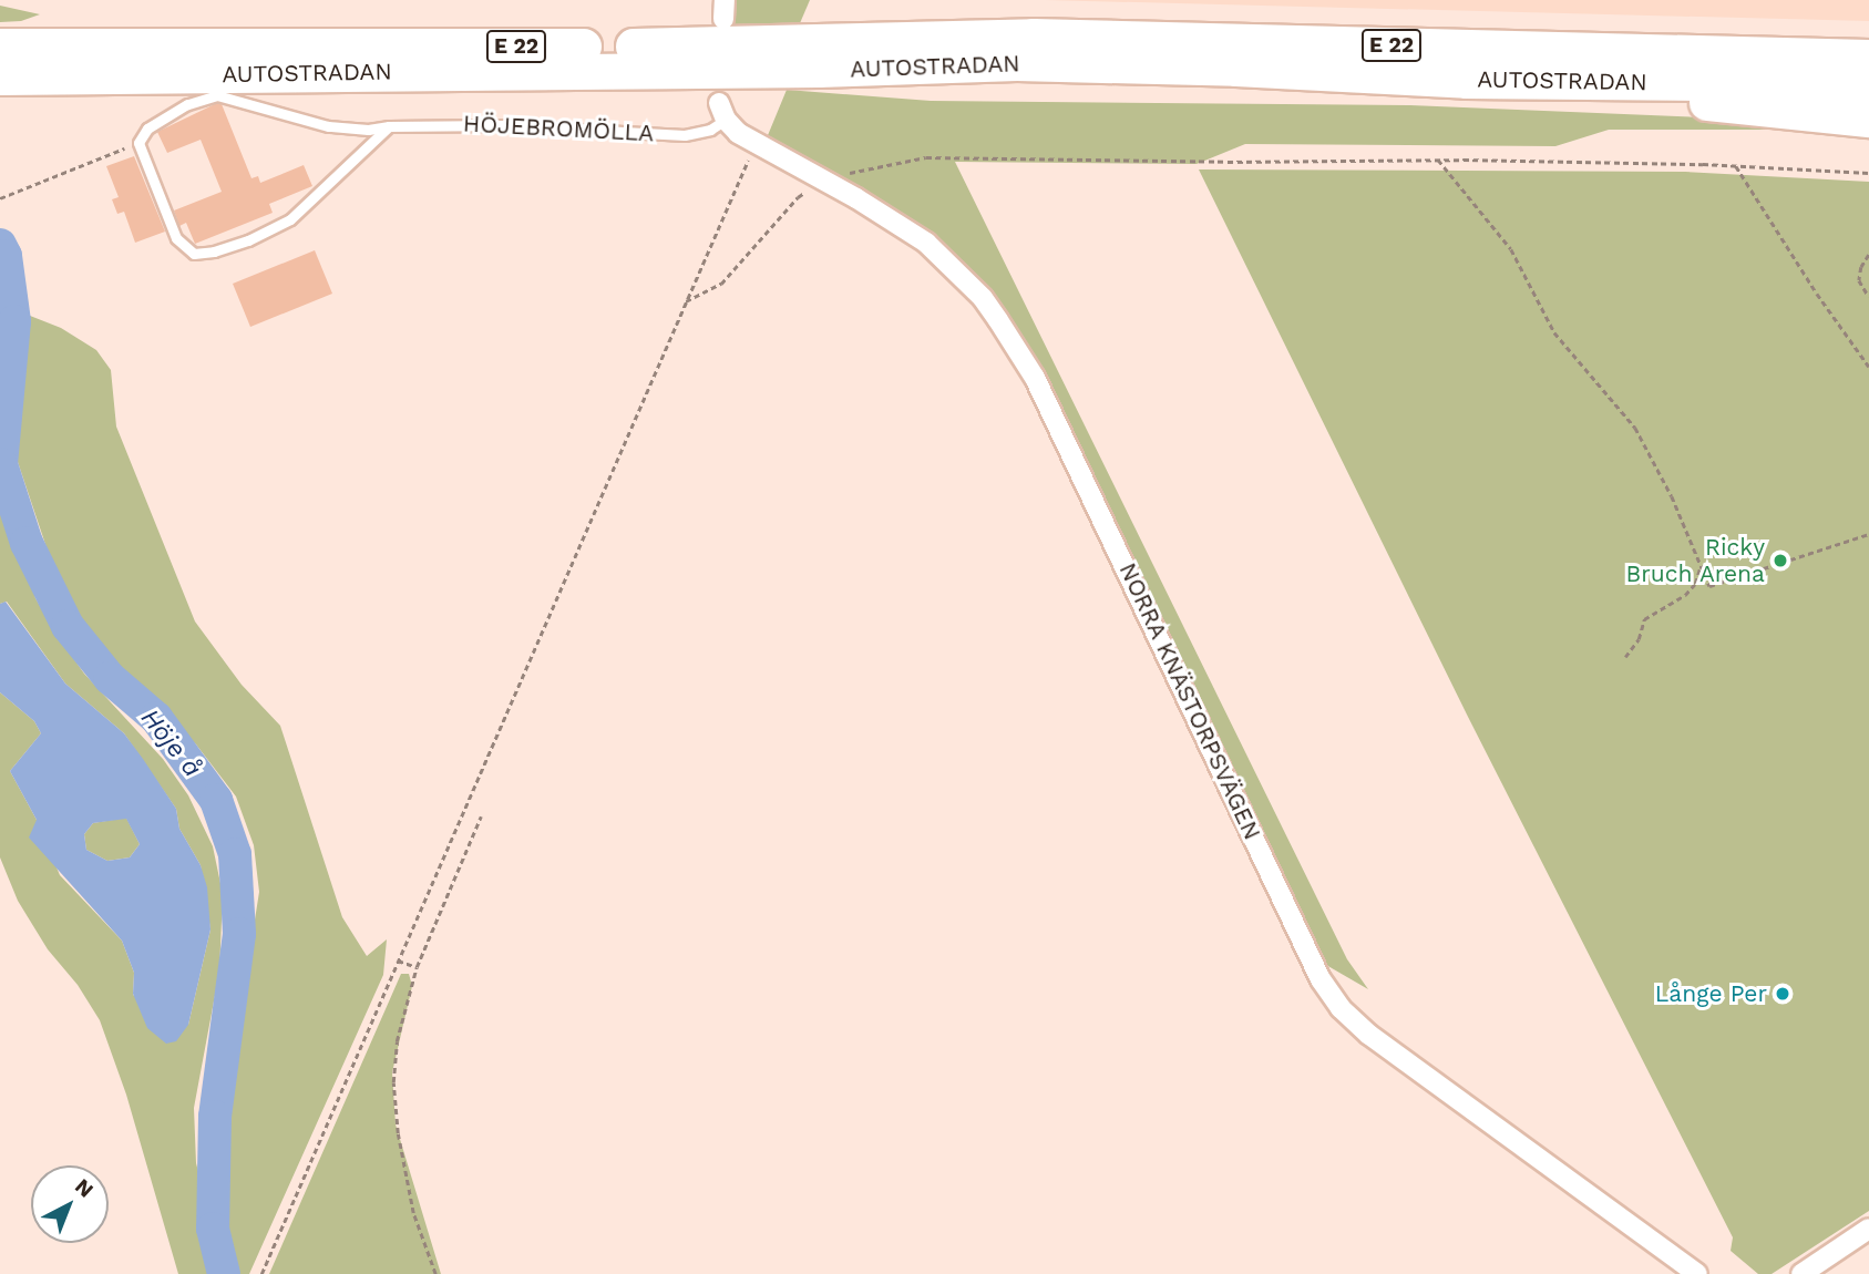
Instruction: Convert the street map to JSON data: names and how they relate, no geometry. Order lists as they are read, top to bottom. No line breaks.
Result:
{"streets":{"highway":["E 22","AUTOSTRADAN"],"street":["NORRA KNÄSTORPSVÄGEN"],"lane":["HÖJEBROMÖLLA"]},"crossings":[["HÖJEBROMÖLLA","NORRA KNÄSTORPSVÄGEN"]],"water":["Höje å"],"places":["Ricky Bruch Arena","Långe Per"],"north":"top right"}
